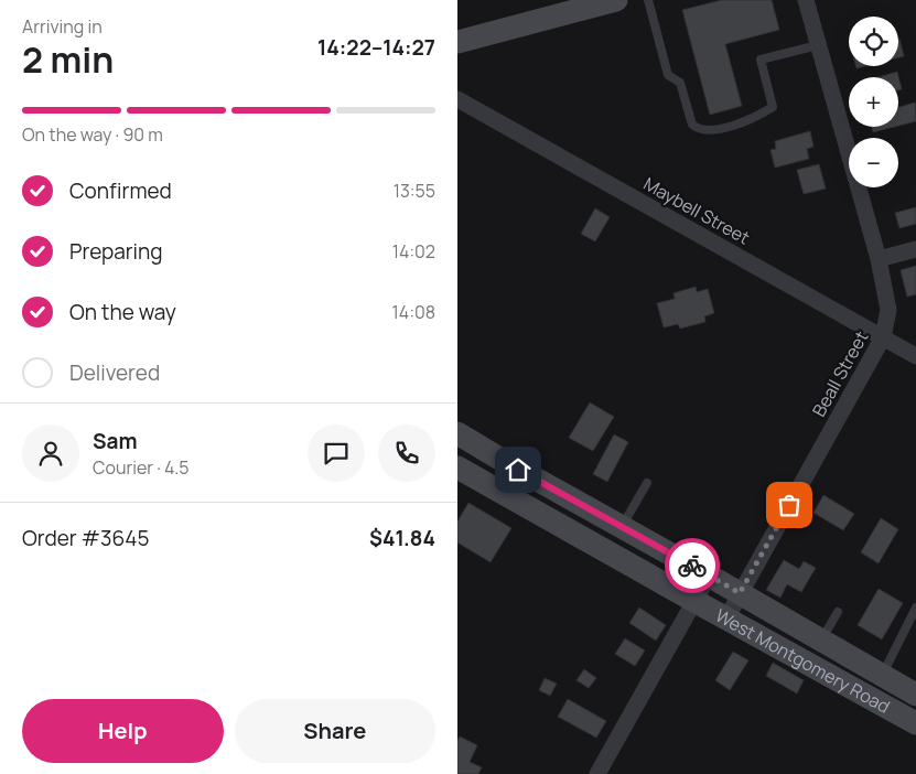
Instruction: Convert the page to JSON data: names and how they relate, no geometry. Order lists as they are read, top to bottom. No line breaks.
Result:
{"streets":{"main road":["West Montgomery Road"],"street":["Maybell Street","Beall Street"]},"crossings":[["Maybell Street","Beall Street"],["Beall Street","West Montgomery Road"]],"page":{"heading":["2 min","Arriving in","14:22–14:27"],"panel":["Sam","Courier · 4.5","Order #3645","$41.84"],"map_buttons":["+","−"],"bar":"On the way · 90 m","list":[["Confirmed","13:55"],["Preparing","14:02"],["On the way","14:08"],"Delivered"],"buttons":["Help","Share"]}}
